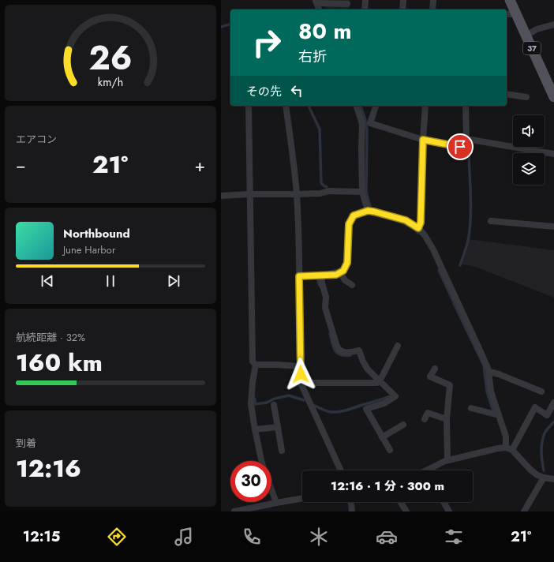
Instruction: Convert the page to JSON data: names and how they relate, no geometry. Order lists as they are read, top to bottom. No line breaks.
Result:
{"streets":{"main road":["37"]},"page":{"turn":["80 m","右折"],"then":"その先","tile":["エアコン",["航続距離 · 32%","160 km"],["到着","12:16"]],"heat":["−","21°","+"],"song":["Northbound","June Harbor"],"limit":"30","trip":"12:16 · 1 分 · 300 m","tabs":["12:15","21°"],"gauge":["26","km/h"]}}
